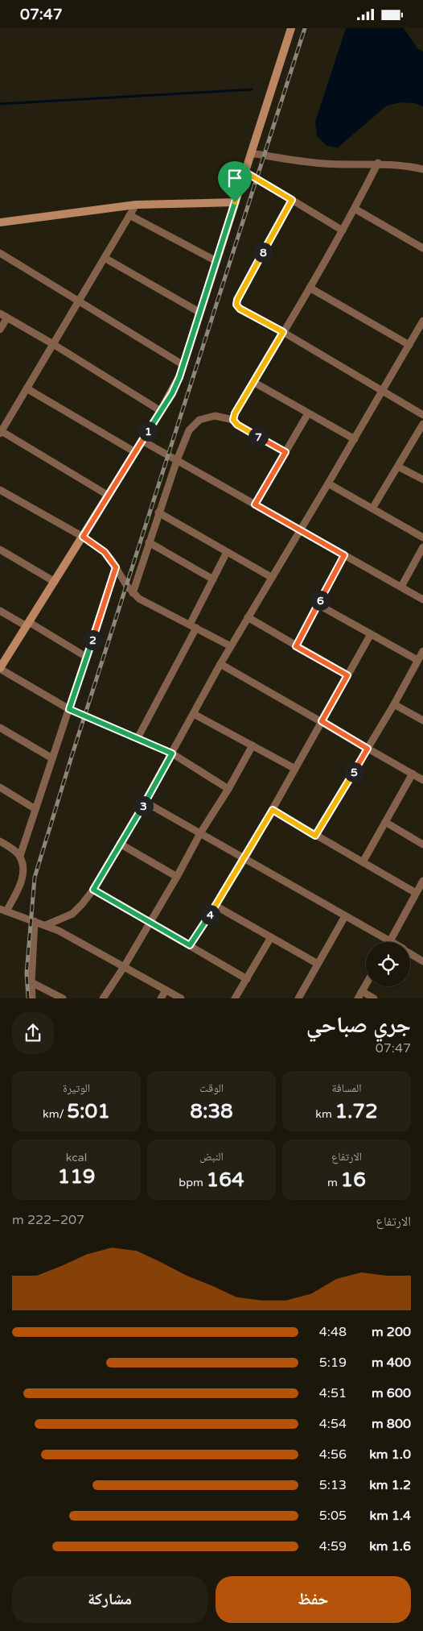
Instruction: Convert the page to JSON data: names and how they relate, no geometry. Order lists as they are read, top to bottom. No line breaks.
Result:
{"page":{"status":"07:47","pins":["8","1","7","6","2","5","3","4"],"heading":["جري صباحي","07:47"],"stats":[["المسافة","1.72 km"],["الوقت","8:38"],["الوتيرة","5:01 /km"],["الارتفاع","16 m"],["النبض","164 bpm"],["kcal","119"]],"chart":["الارتفاع","207–222 m"],"list":[{"name":"200 m","note":"4:48"},{"name":"400 m","note":"5:19"},{"name":"600 m","note":"4:51"},{"name":"800 m","note":"4:54"},{"name":"1.0 km","note":"4:56"},{"name":"1.2 km","note":"5:13"},{"name":"1.4 km","note":"5:05"},{"name":"1.6 km","note":"4:59"}],"buttons":["حفظ","مشاركة"]}}
